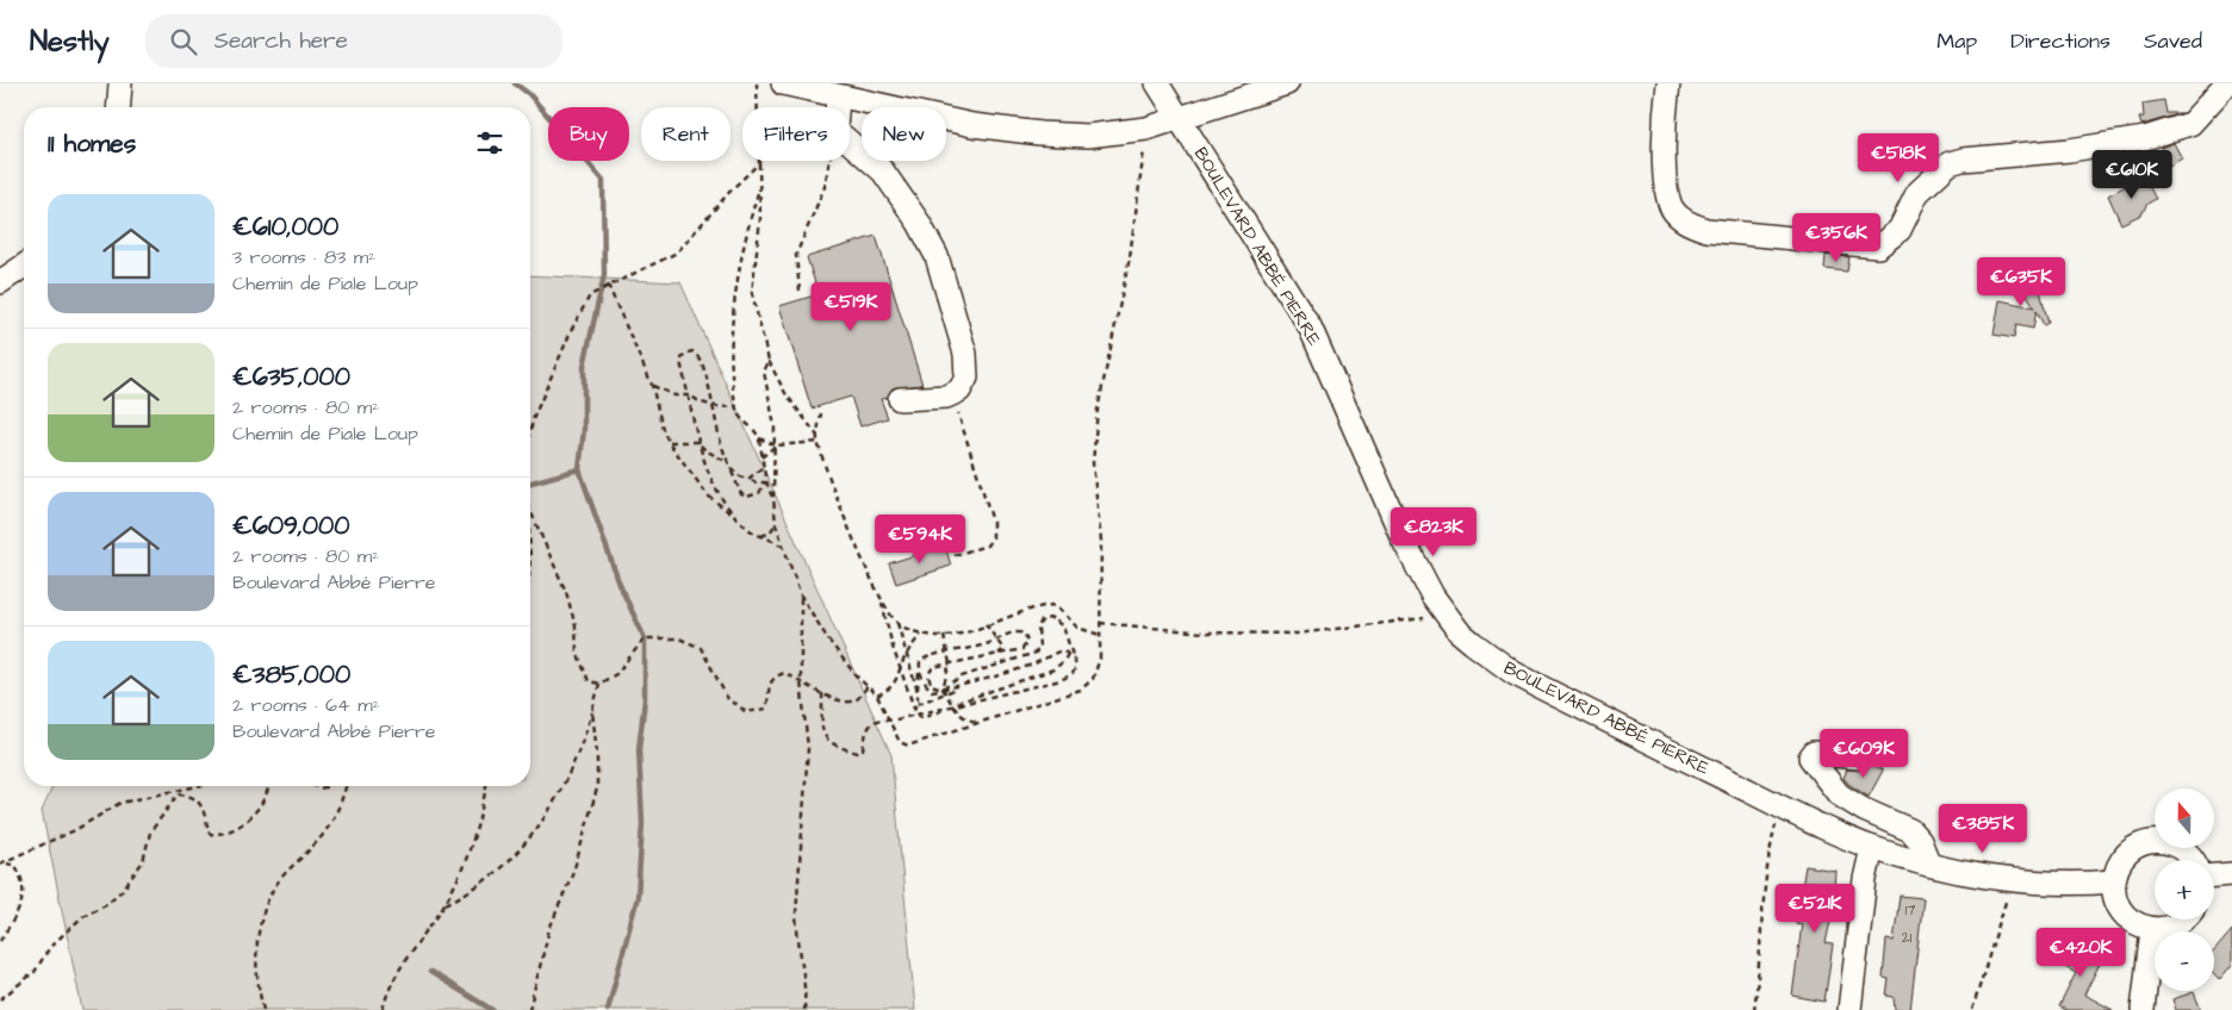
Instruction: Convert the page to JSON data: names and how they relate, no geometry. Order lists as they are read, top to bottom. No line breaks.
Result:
{"streets":{"street":["BOULEVARD ABBÉ PIERRE"]},"house_numbers":["17","21"],"north":"top","page":{"header":"Nestly","search":"Search here","nav":["Map","Directions","Saved"],"chip":["Buy","Rent","Filters","New"],"heading":"11 homes","price":["€518K","€610K","€356K","€635K","€519K","€823K","€594K","€609K","€385K","€521K","€420K"],"list":[{"name":"€610,000","note":"3 rooms · 83 m² · Chemin de Piale Loup"},{"name":"€635,000","note":"2 rooms · 80 m² · Chemin de Piale Loup"},{"name":"€609,000","note":"2 rooms · 80 m² · Boulevard Abbé Pierre"},{"name":"€385,000","note":"2 rooms · 64 m² · Boulevard Abbé Pierre"}],"map_buttons":["+","−"]}}
